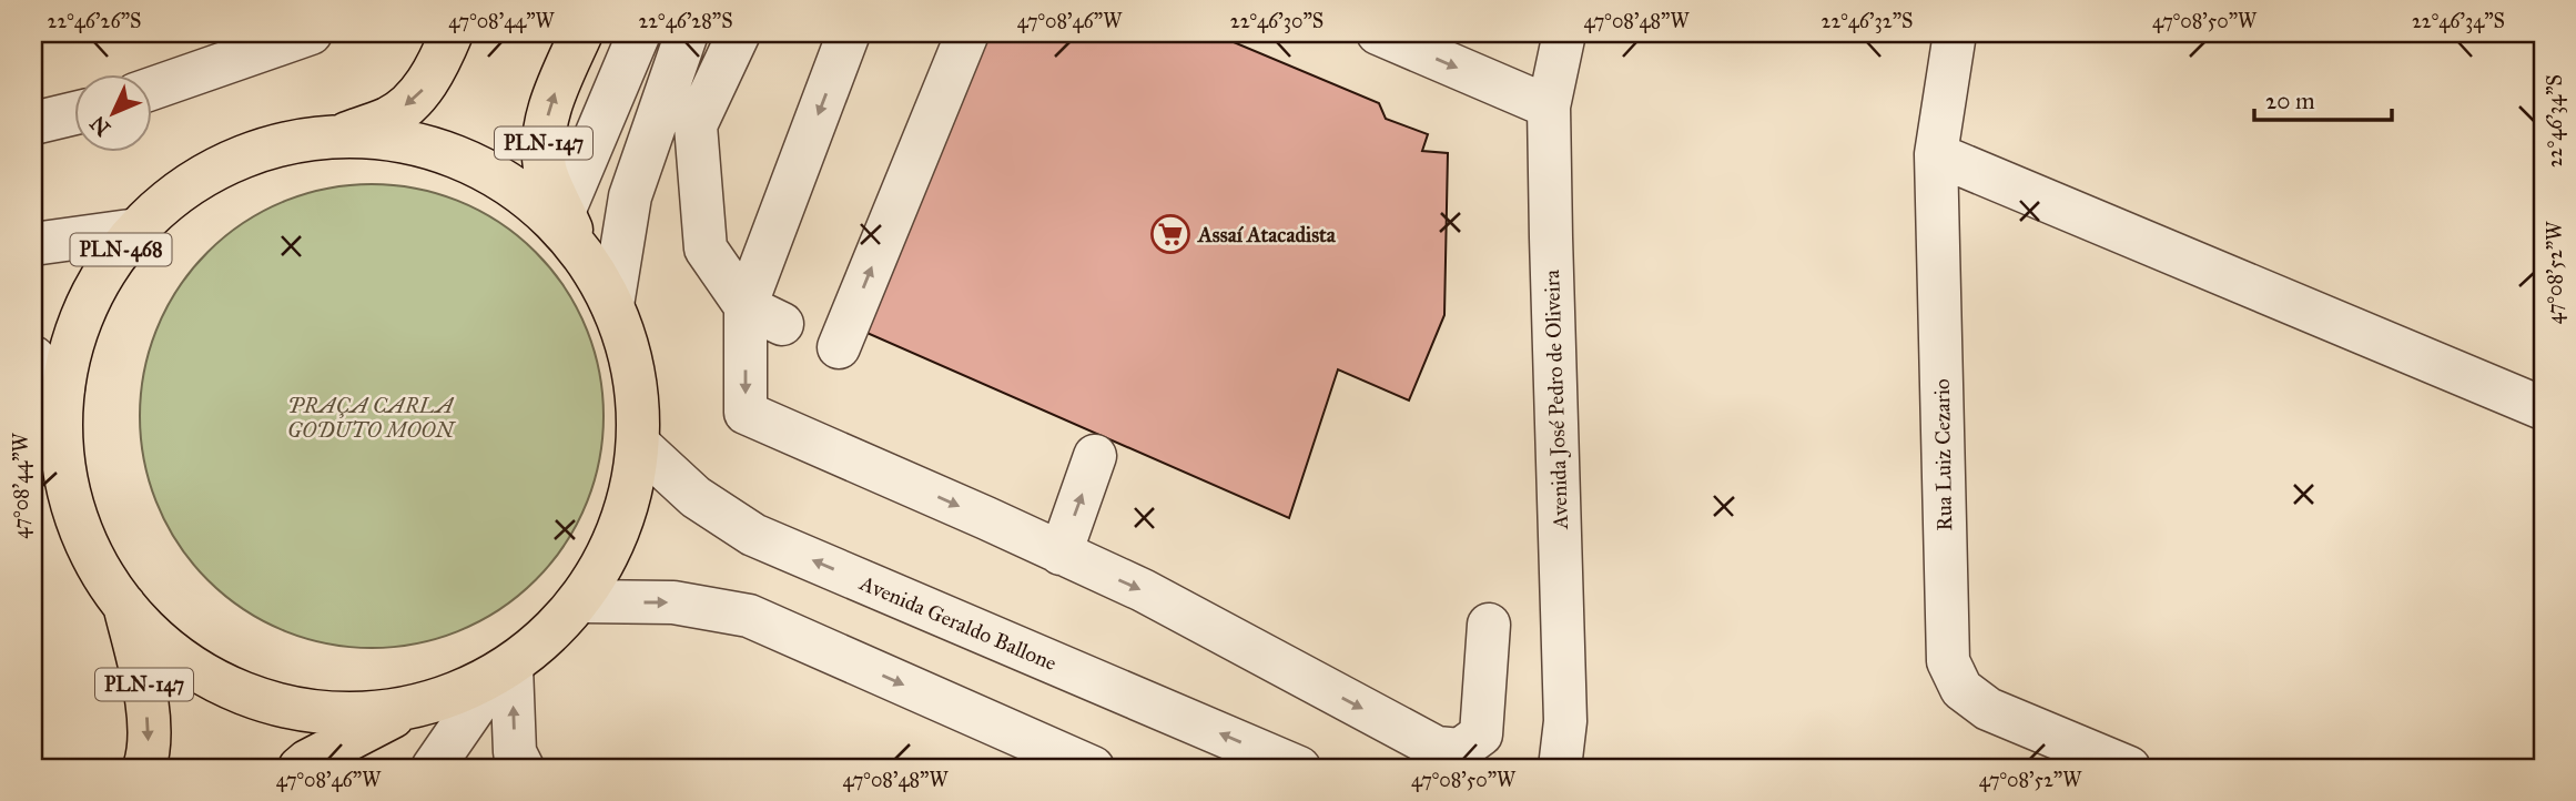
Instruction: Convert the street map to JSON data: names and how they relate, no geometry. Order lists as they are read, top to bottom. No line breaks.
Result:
{"streets":{"main road":["PLN-147","PLN-468"],"street":["Avenida José Pedro de Oliveira","Rua Luiz Cezario","Avenida Geraldo Ballone"]},"crossings":[["PLN-147","PLN-468"],["PLN-468","Avenida Geraldo Ballone"]],"parks":["PRAÇA CARLA GODUTO MOON"],"places":{"supermarket":["Assaí Atacadista"]},"scale_bar":"20 m","north":"bottom left","coordinates":["22°46'26\"S","47°08'44\"W","22°46'28\"S","47°08'46\"W","22°46'30\"S","47°08'48\"W","22°46'32\"S","47°08'50\"W","22°46'34\"S","47°08'52\"W"]}
